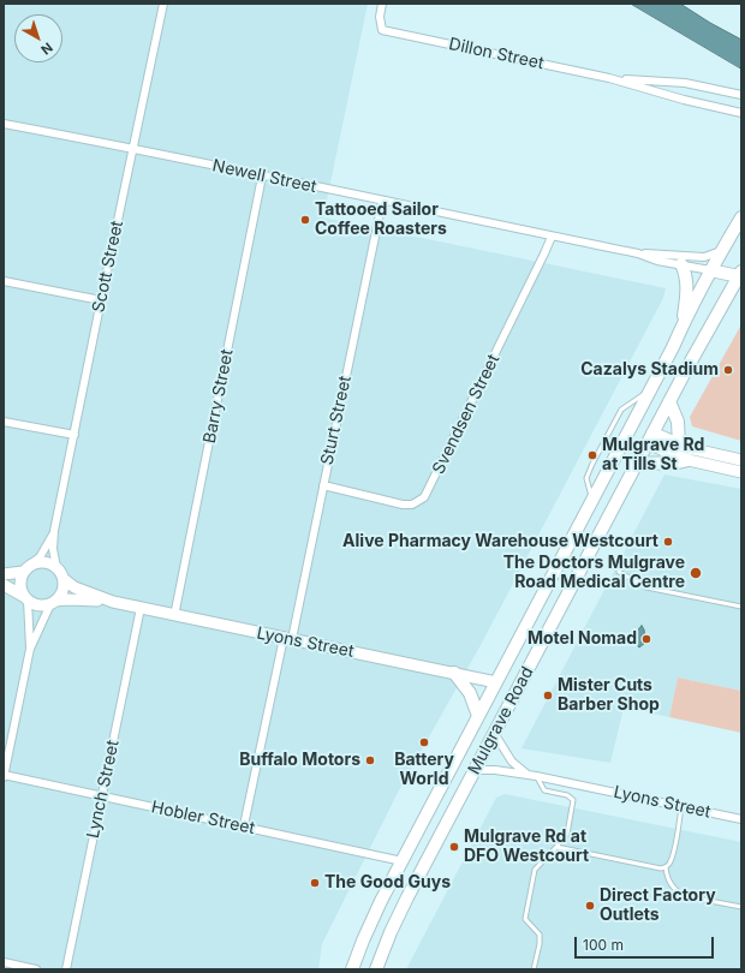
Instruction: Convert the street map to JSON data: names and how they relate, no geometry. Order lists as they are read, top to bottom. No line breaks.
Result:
{"streets":{"main road":["Mulgrave Road"],"street":["Dillon Street","Newell Street","Scott Street","Barry Street","Svendsen Street","Sturt Street","Lyons Street","Lynch Street","Hobler Street"]},"crossings":[["Newell Street","Scott Street"],["Newell Street","Barry Street"],["Newell Street","Svendsen Street"],["Newell Street","Sturt Street"],["Newell Street","Mulgrave Road"],["Scott Street","Lyons Street"],["Barry Street","Lyons Street"],["Svendsen Street","Sturt Street"],["Sturt Street","Lyons Street"],["Sturt Street","Hobler Street"],["Lyons Street","Mulgrave Road"],["Lyons Street","Lynch Street"],["Mulgrave Road","Hobler Street"],["Lynch Street","Hobler Street"]],"places":["Tattooed Sailor Coffee Roasters","Cazalys Stadium","Mulgrave Rd at Tills St","Alive Pharmacy Warehouse Westcourt","The Doctors Mulgrave Road Medical Centre","Motel Nomad","Mister Cuts Barber Shop","Battery World","Buffalo Motors","Mulgrave Rd at DFO Westcourt","The Good Guys","Direct Factory Outlets"],"scale_bar":"100 m","north":"bottom right"}
